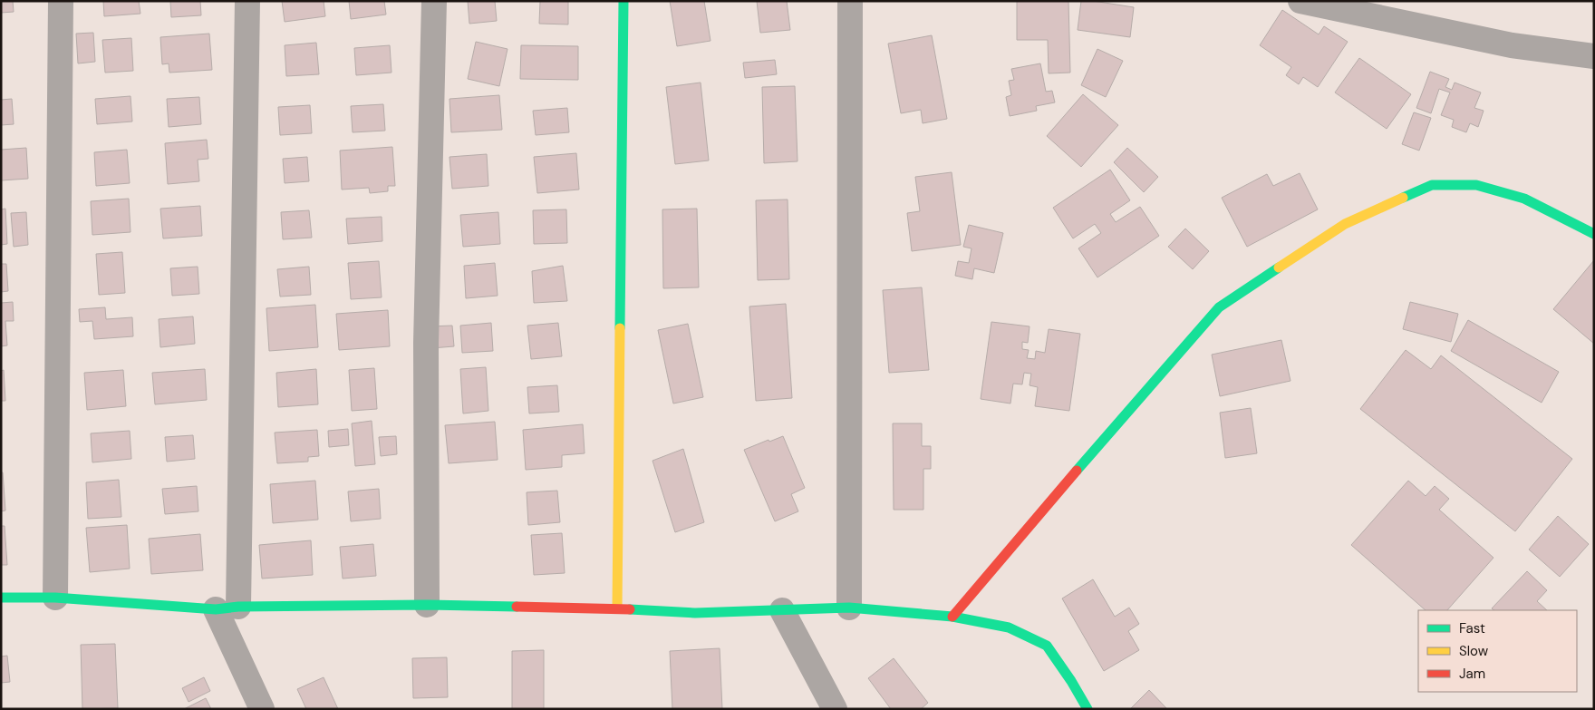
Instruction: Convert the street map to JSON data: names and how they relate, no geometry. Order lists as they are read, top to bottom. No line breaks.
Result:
{"legend":["Fast","Slow","Jam"]}
